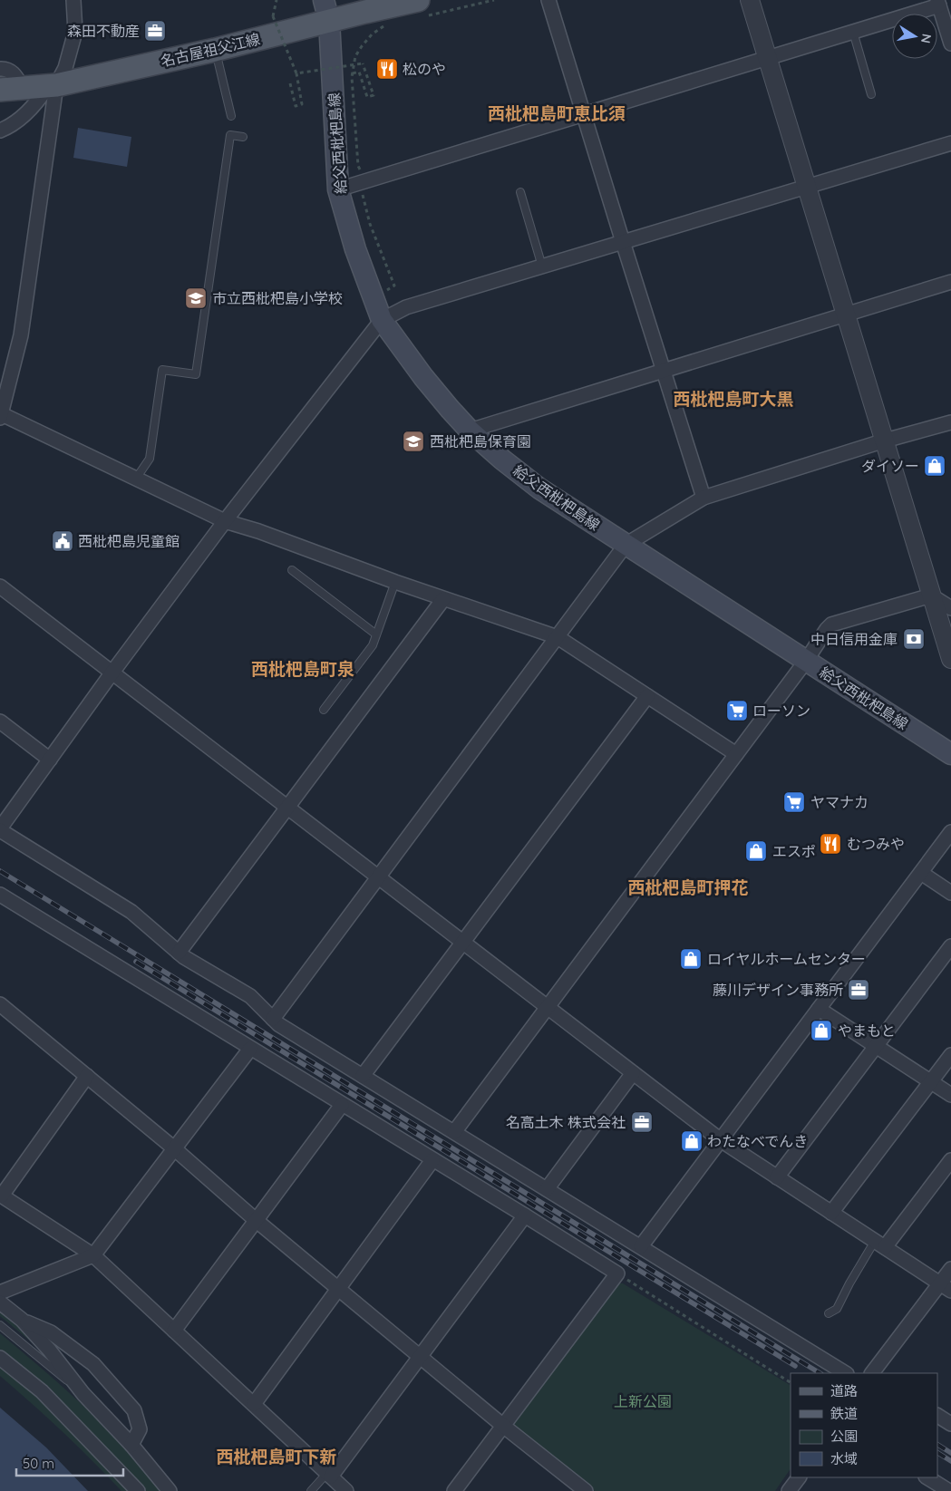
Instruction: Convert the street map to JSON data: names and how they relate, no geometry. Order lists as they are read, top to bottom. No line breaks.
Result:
{"streets":{"main road":["名古屋祖父江線","給父西枇杷島線"]},"crossings":[["名古屋祖父江線","給父西枇杷島線"]],"districts":["西枇杷島町恵比須","西枇杷島町大黒","西枇杷島町泉","西枇杷島町押花","西枇杷島町下新"],"parks":["上新公園"],"places":{"office":["森田不動産","藤川デザイン事務所","名高土木 株式会社"],"restaurant":["松のや","むつみや"],"school or university":["市立西枇杷島小学校","西枇杷島保育園"],"shop":["ダイソー","エスポ","ロイヤルホームセンター","やまもと","わたなべでんき"],"public building":["西枇杷島児童館"],"bank":["中日信用金庫"],"supermarket":["ローソン","ヤマナカ"]},"legend":["道路","鉄道","公園","水域"],"scale_bar":"50 m","north":"right"}
